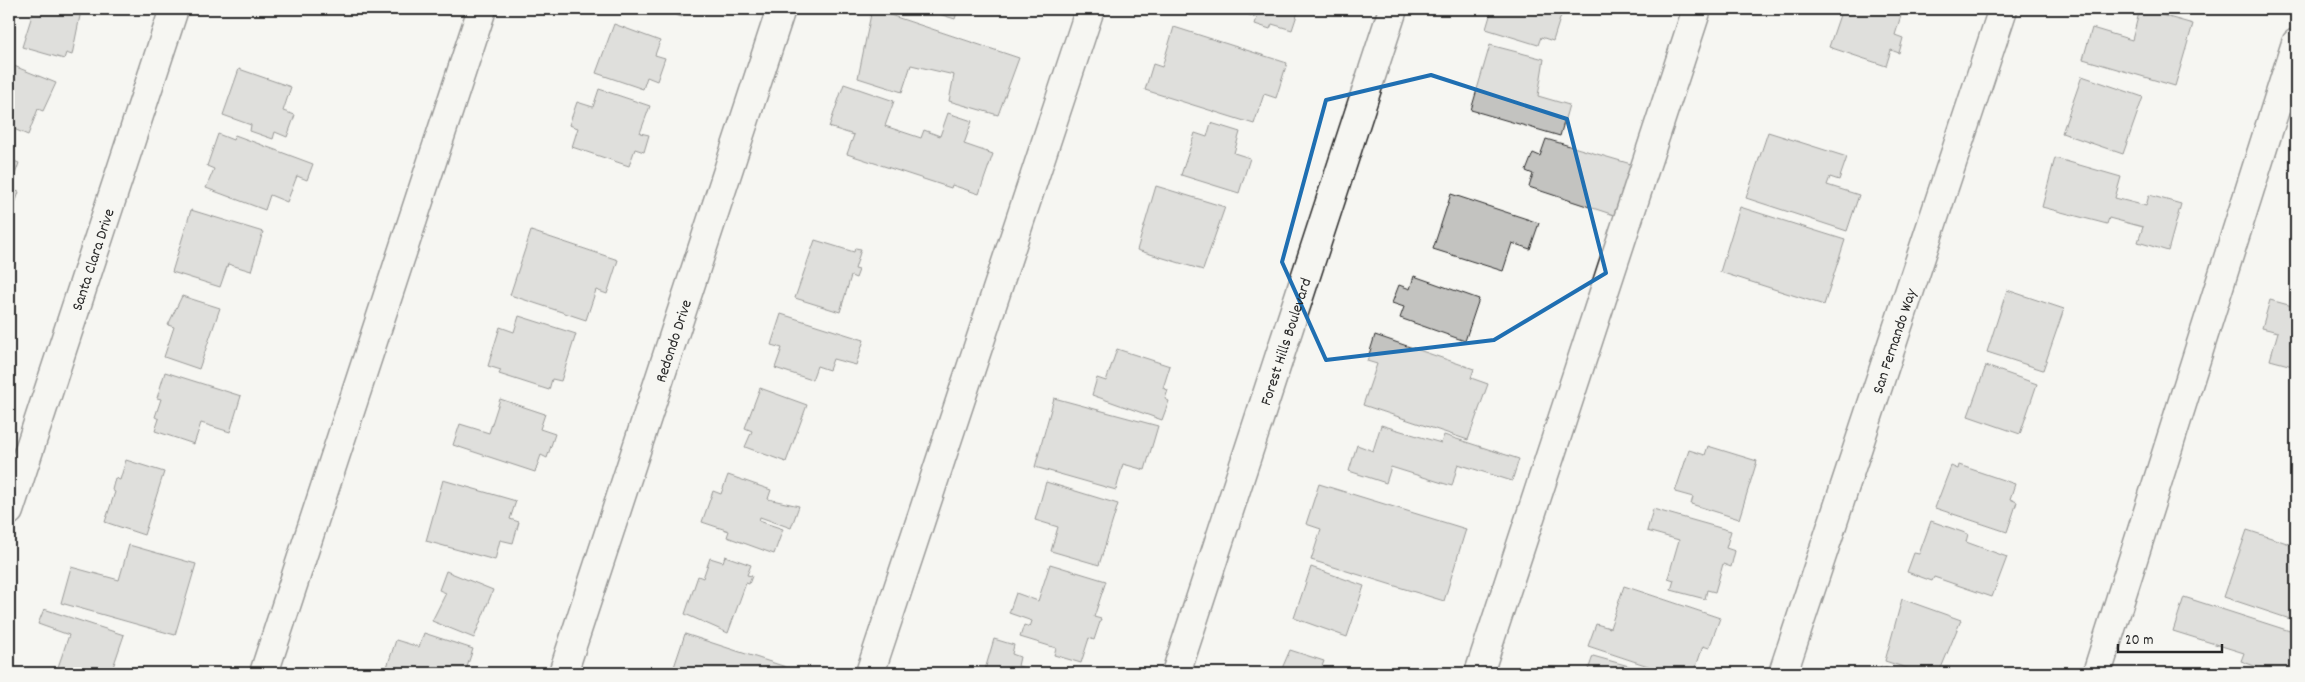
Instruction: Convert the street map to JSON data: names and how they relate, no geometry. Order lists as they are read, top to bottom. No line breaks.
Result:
{"streets":{"street":["Santa Clara Drive","Redondo Drive","Forest Hills Boulevard","San Fernando Way"]},"scale_bar":"20 m"}
